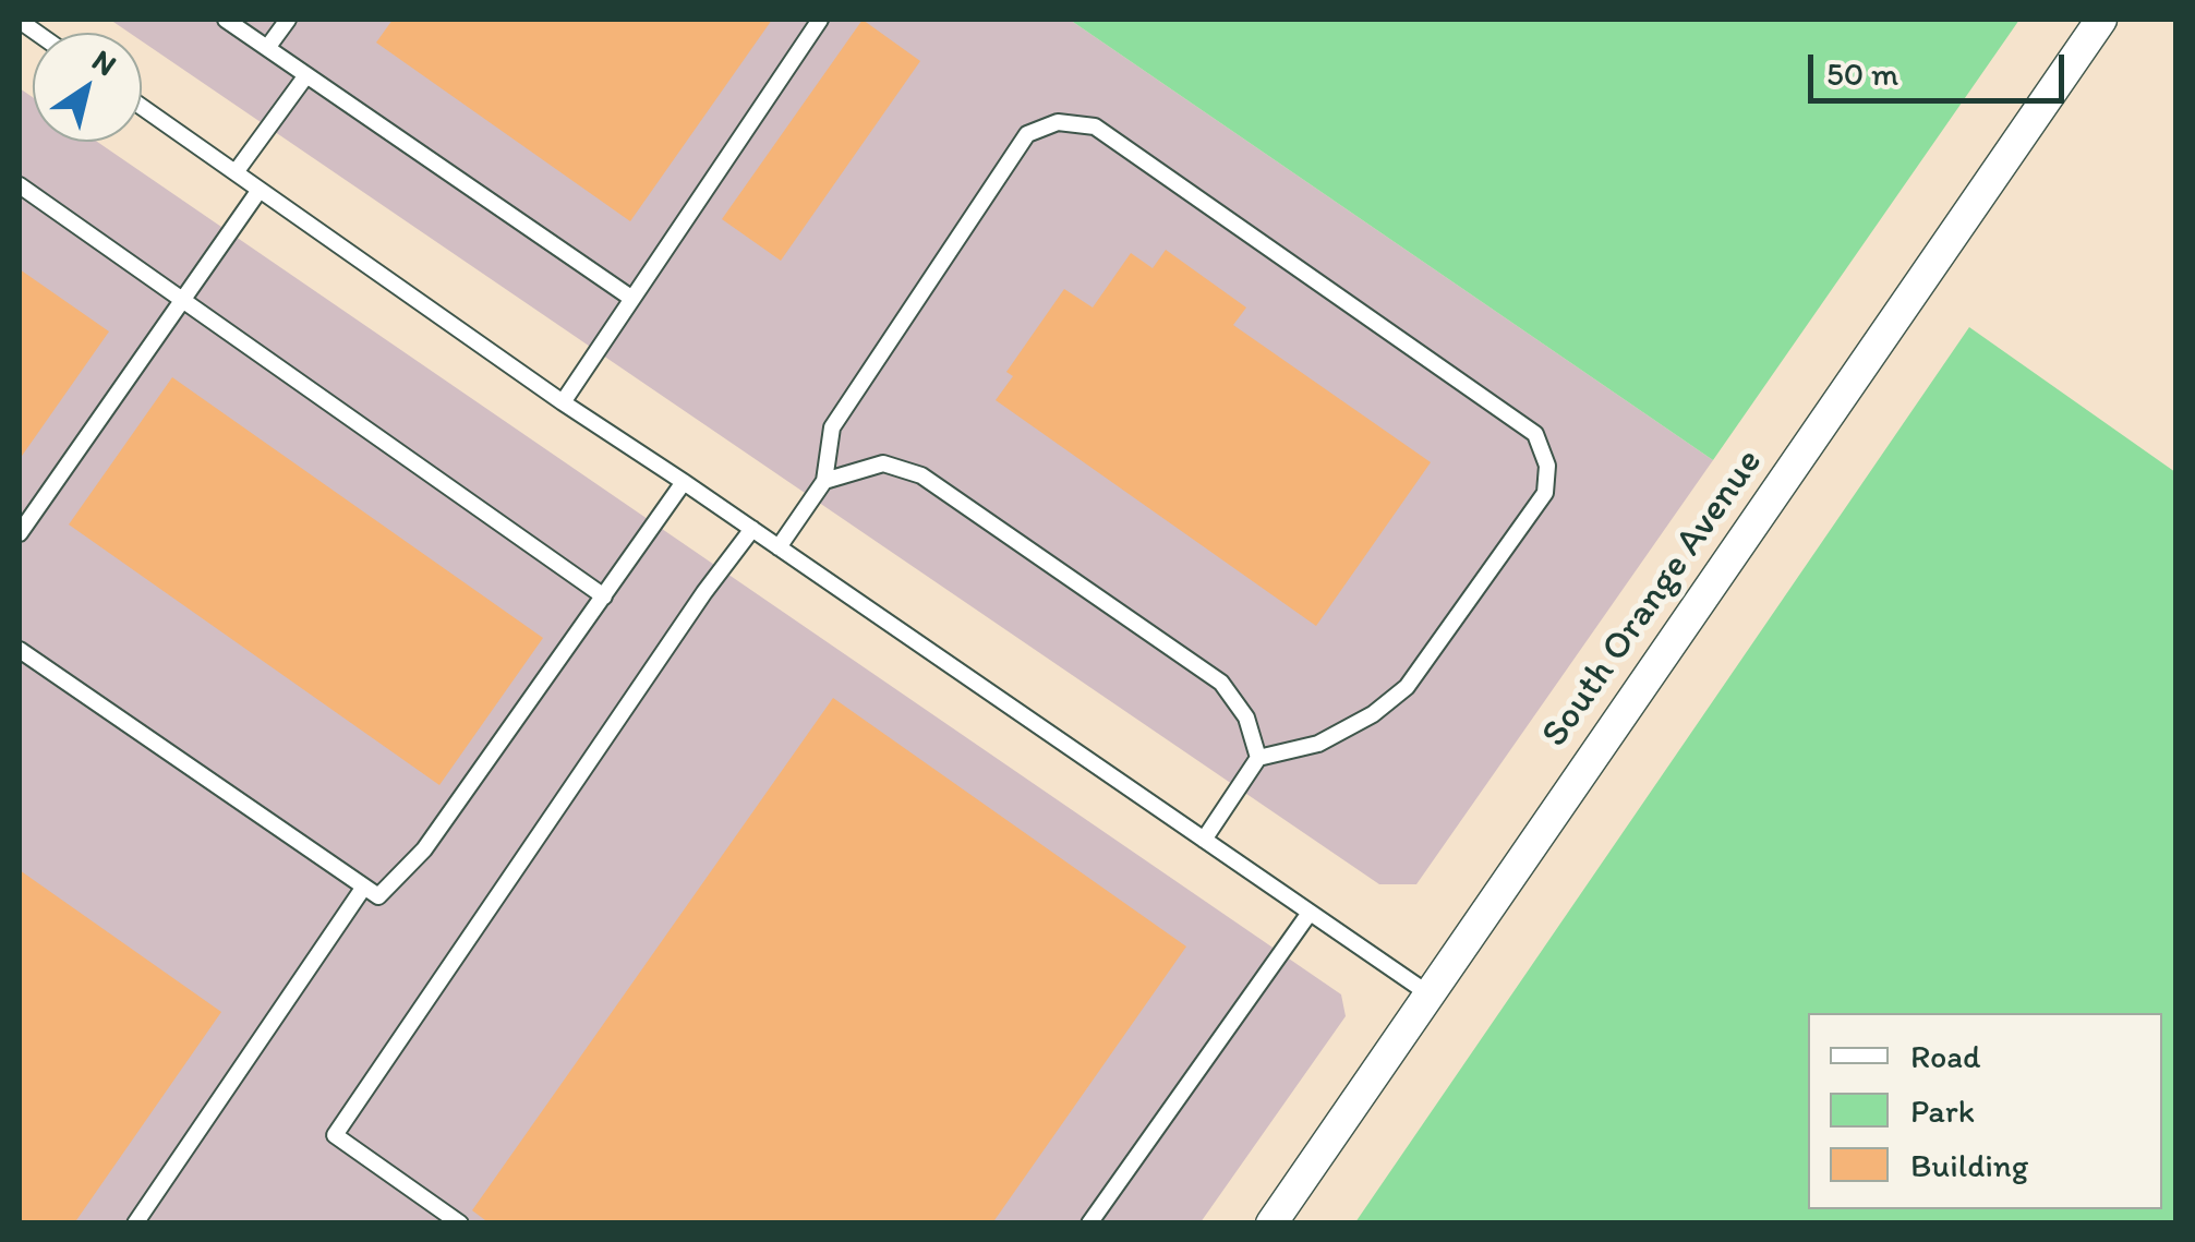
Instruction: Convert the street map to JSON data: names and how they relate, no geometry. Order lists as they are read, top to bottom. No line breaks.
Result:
{"streets":{"street":["South Orange Avenue"]},"legend":["Road","Park","Building"],"scale_bar":"50 m","north":"top right"}
